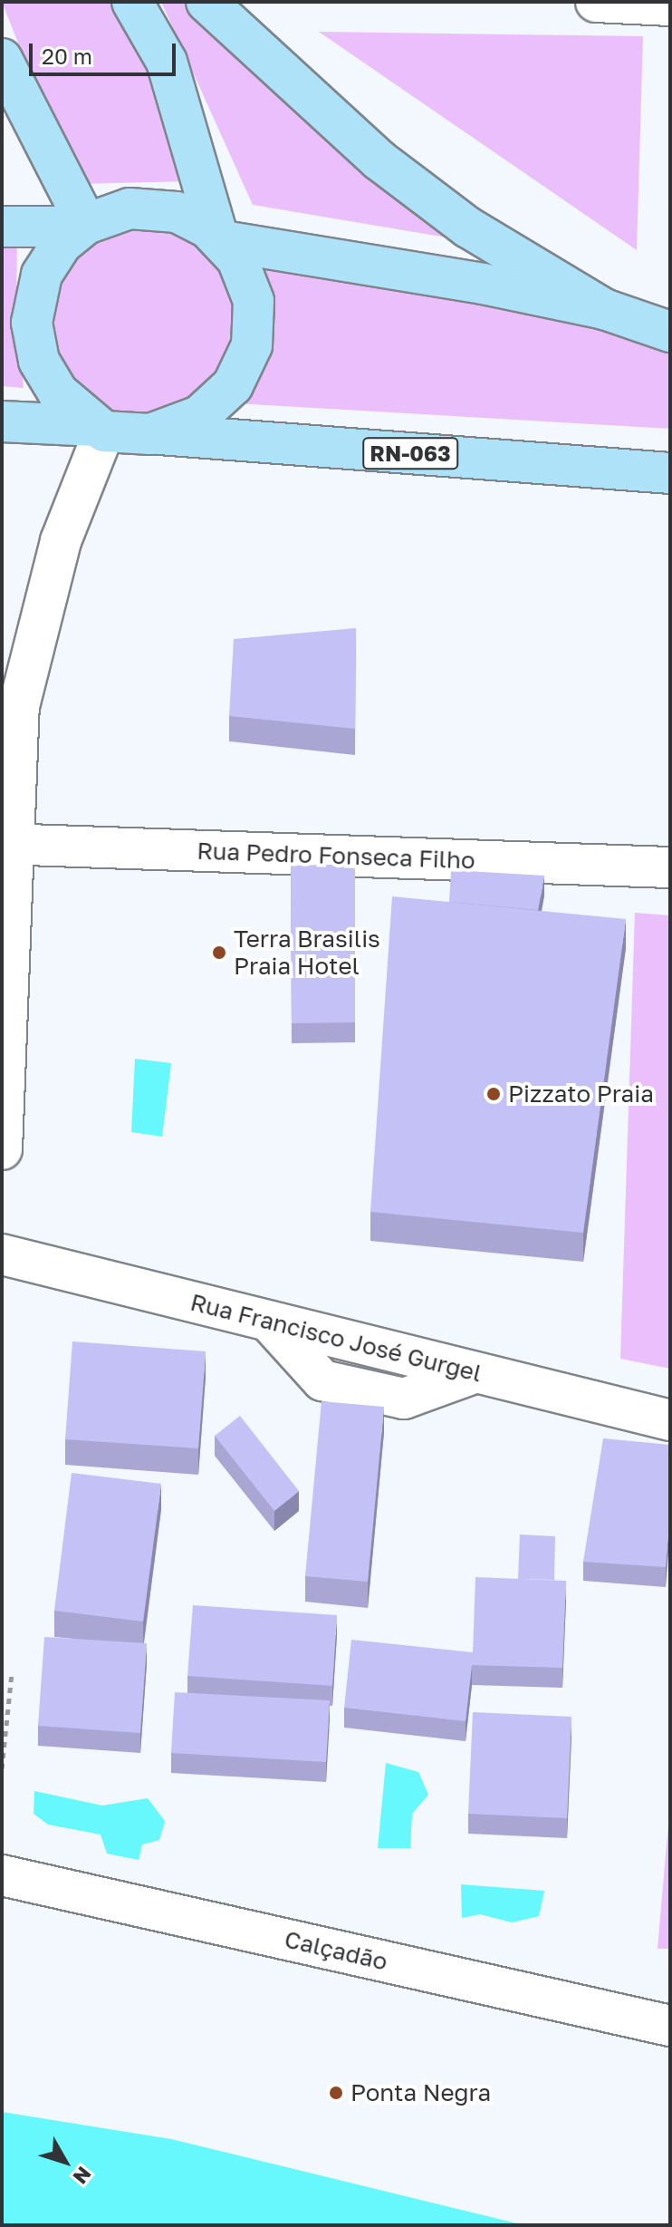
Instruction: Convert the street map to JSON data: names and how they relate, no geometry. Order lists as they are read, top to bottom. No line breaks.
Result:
{"streets":{"main road":["RN-063"],"street":["Rua Pedro Fonseca Filho","Rua Francisco José Gurgel","Calçadão"]},"places":["Terra Brasilis Praia Hotel","Pizzato Praia","Ponta Negra"],"scale_bar":"20 m","north":"bottom right"}
